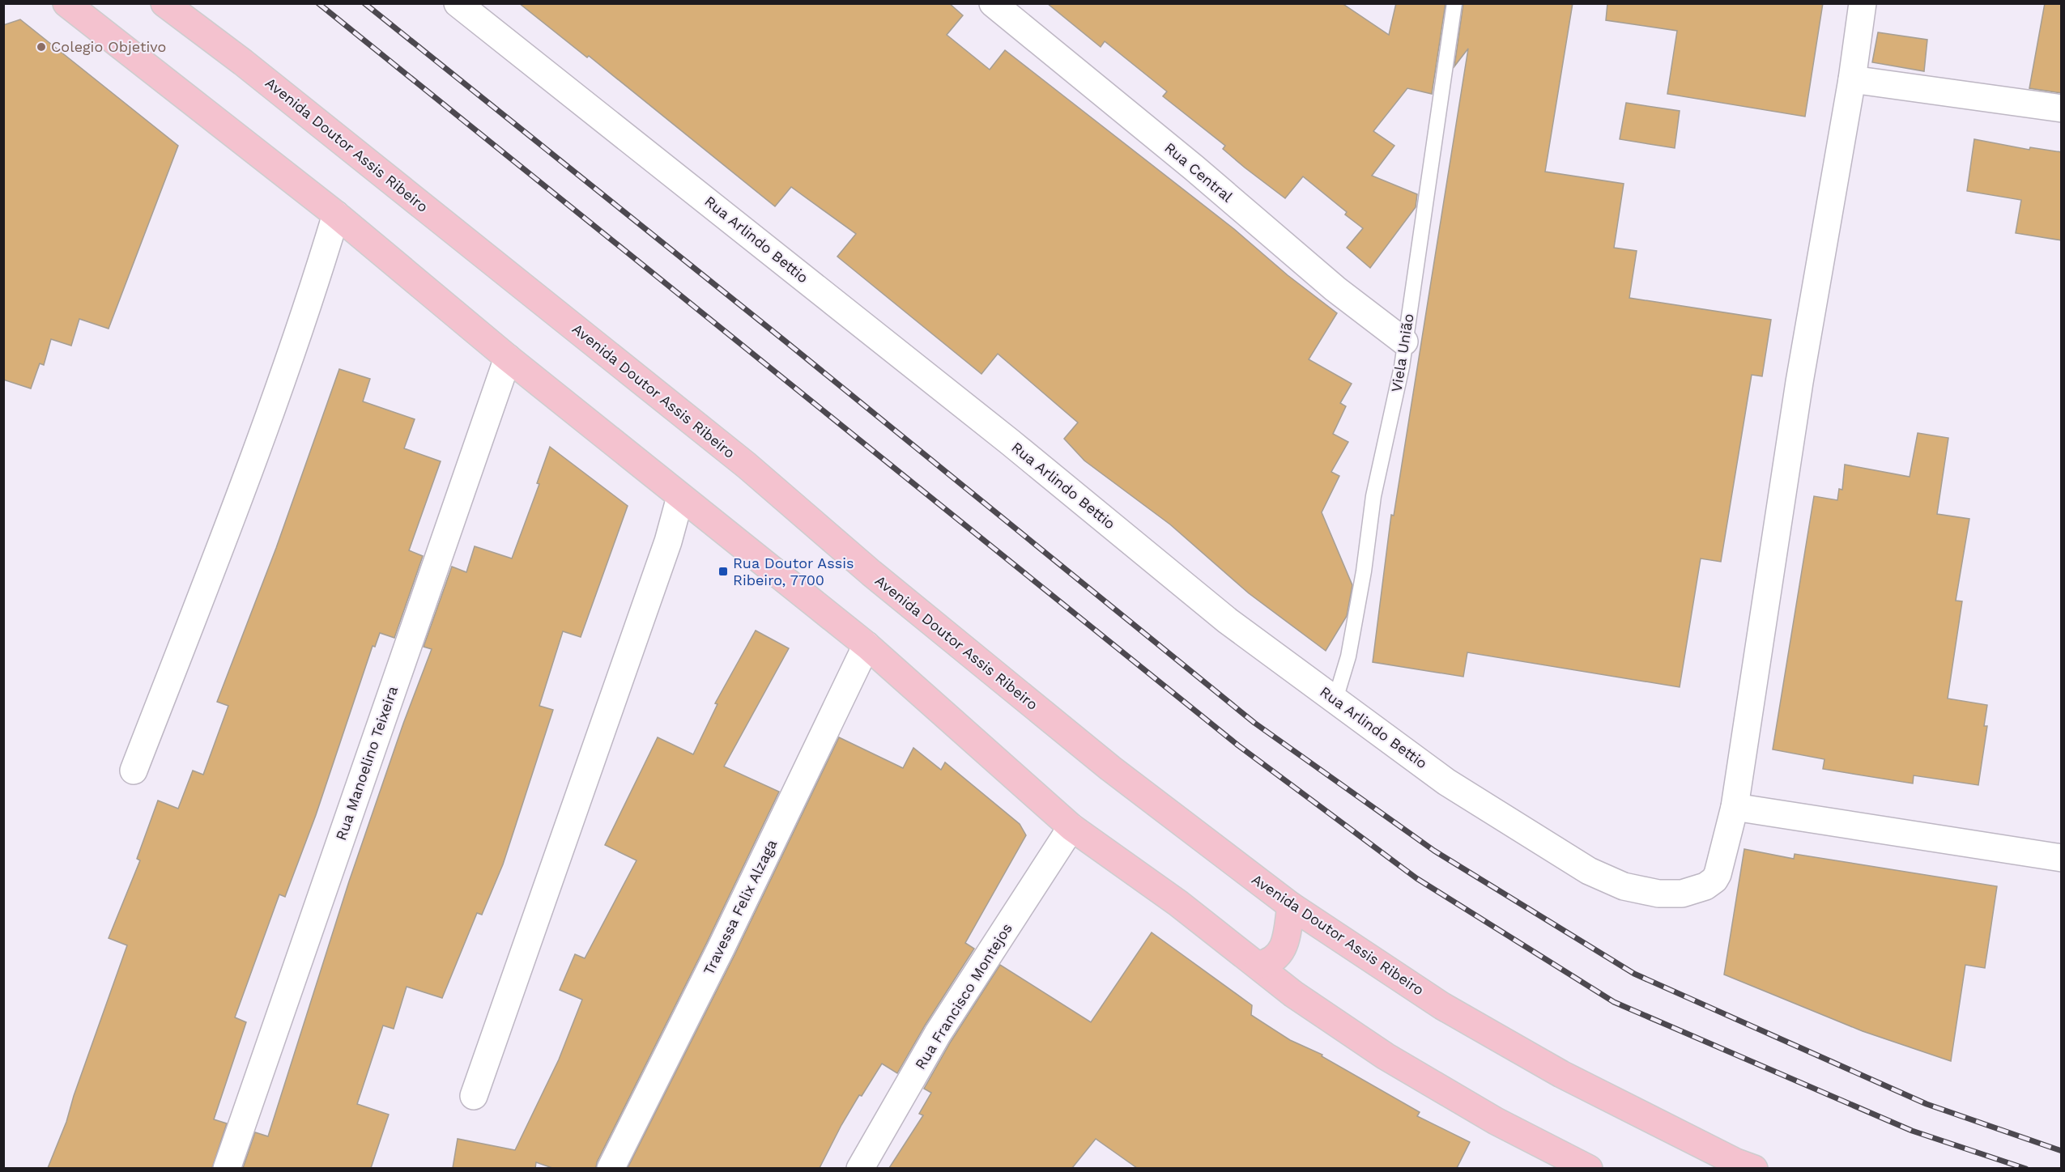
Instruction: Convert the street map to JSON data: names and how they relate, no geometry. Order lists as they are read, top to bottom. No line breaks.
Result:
{"streets":{"main road":["Avenida Doutor Assis Ribeiro"],"street":["Rua Central","Rua Arlindo Bettio","Rua Manoelino Teixeira","Travessa Felix Alzaga","Rua Francisco Montejos"],"lane":["Viela União"]},"crossings":[["Rua Central","Viela União"],["Rua Arlindo Bettio","Viela União"]],"places":{"other":["Colegio Objetivo"],"transit":["Rua Doutor Assis Ribeiro, 7700"]}}
